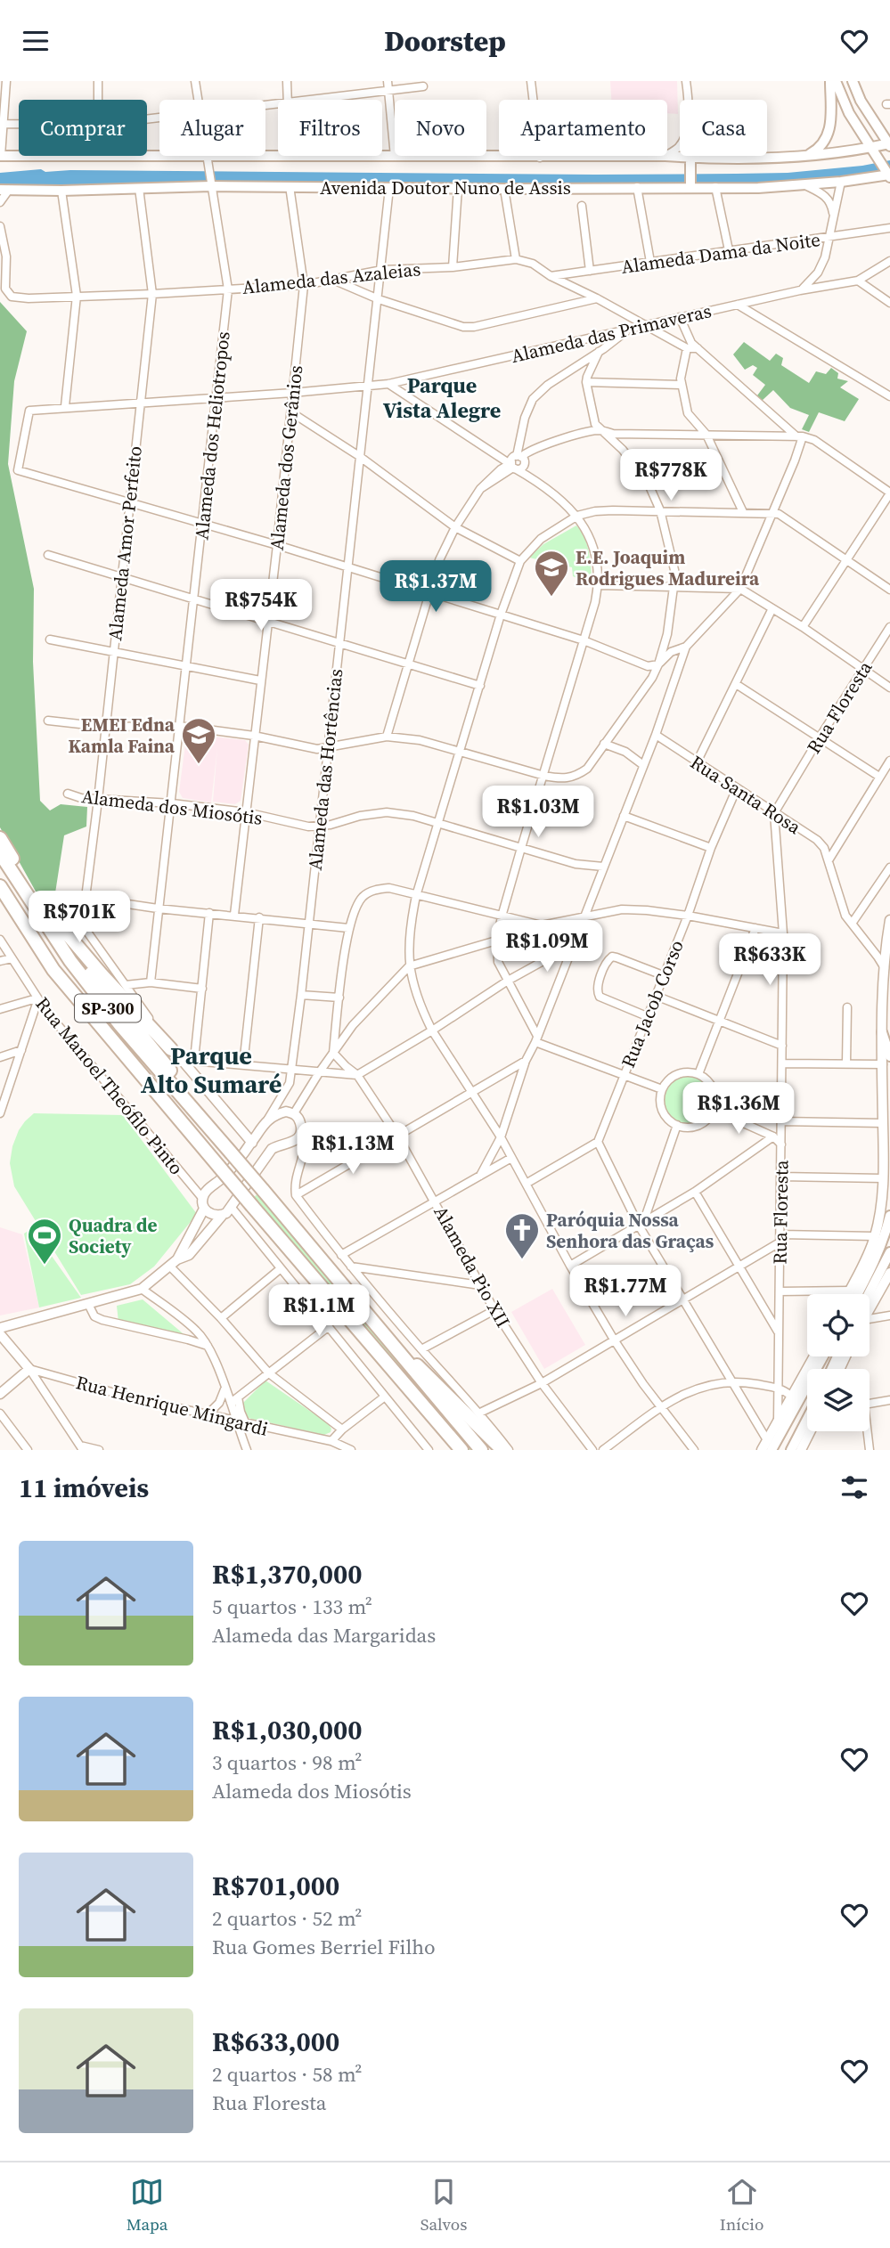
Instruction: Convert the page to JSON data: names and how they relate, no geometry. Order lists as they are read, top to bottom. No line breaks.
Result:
{"streets":{"highway":["SP-300"],"main road":["Avenida Doutor Nuno de Assis"],"street":["Alameda Dama da Noite","Alameda das Azaleias","Alameda das Primaveras","Alameda dos Heliotropos","Alameda dos Gerânios","Alameda Amor Perfeito","Rua Floresta","Alameda das Hortências","Rua Santa Rosa","Alameda dos Miosótis","Rua Jacob Corso","Rua Manoel Theófilo Pinto","Alameda Pio XII","Rua Henrique Mingardi"]},"crossings":[["Avenida Doutor Nuno de Assis","Alameda dos Heliotropos"],["Avenida Doutor Nuno de Assis","Alameda dos Gerânios"],["Avenida Doutor Nuno de Assis","Alameda Amor Perfeito"],["Avenida Doutor Nuno de Assis","Alameda das Hortências"],["Alameda das Azaleias","Alameda dos Heliotropos"],["Alameda das Azaleias","Alameda dos Gerânios"],["Alameda das Azaleias","Alameda Amor Perfeito"],["Alameda das Azaleias","Alameda das Hortências"],["Alameda das Primaveras","Alameda dos Heliotropos"],["Alameda das Primaveras","Alameda dos Gerânios"],["Alameda das Primaveras","Alameda Amor Perfeito"],["Alameda das Primaveras","Alameda das Hortências"],["Alameda dos Heliotropos","Alameda dos Miosótis"],["Alameda dos Gerânios","Alameda dos Miosótis"],["Alameda Amor Perfeito","Alameda dos Miosótis"],["Rua Floresta","Rua Santa Rosa"],["Alameda das Hortências","Alameda dos Miosótis"],["Rua Santa Rosa","Rua Jacob Corso"]],"districts":["Parque Vista Alegre","Parque Alto Sumaré"],"places":{"school or university":["E.E. Joaquim Rodrigues Madureira","EMEI Edna Kamla Faina"],"church":["Paróquia Nossa Senhora das Graças"],"sports":["Quadra de Society"]},"page":{"header":"Doorstep","chip":["Comprar","Alugar","Filtros","Novo","Apartamento","Casa"],"price":["R$778K","R$1.37M","R$754K","R$1.03M","R$701K","R$1.09M","R$633K","R$1.36M","R$1.13M","R$1.77M","R$1.1M"],"heading":"11 imóveis","list":[{"name":"R$1,370,000","note":"5 quartos · 133 m² · Alameda das Margaridas"},{"name":"R$1,030,000","note":"3 quartos · 98 m² · Alameda dos Miosótis"},{"name":"R$701,000","note":"2 quartos · 52 m² · Rua Gomes Berriel Filho"},{"name":"R$633,000","note":"2 quartos · 58 m² · Rua Floresta"}],"tabs":["Mapa","Salvos","Início"]}}
